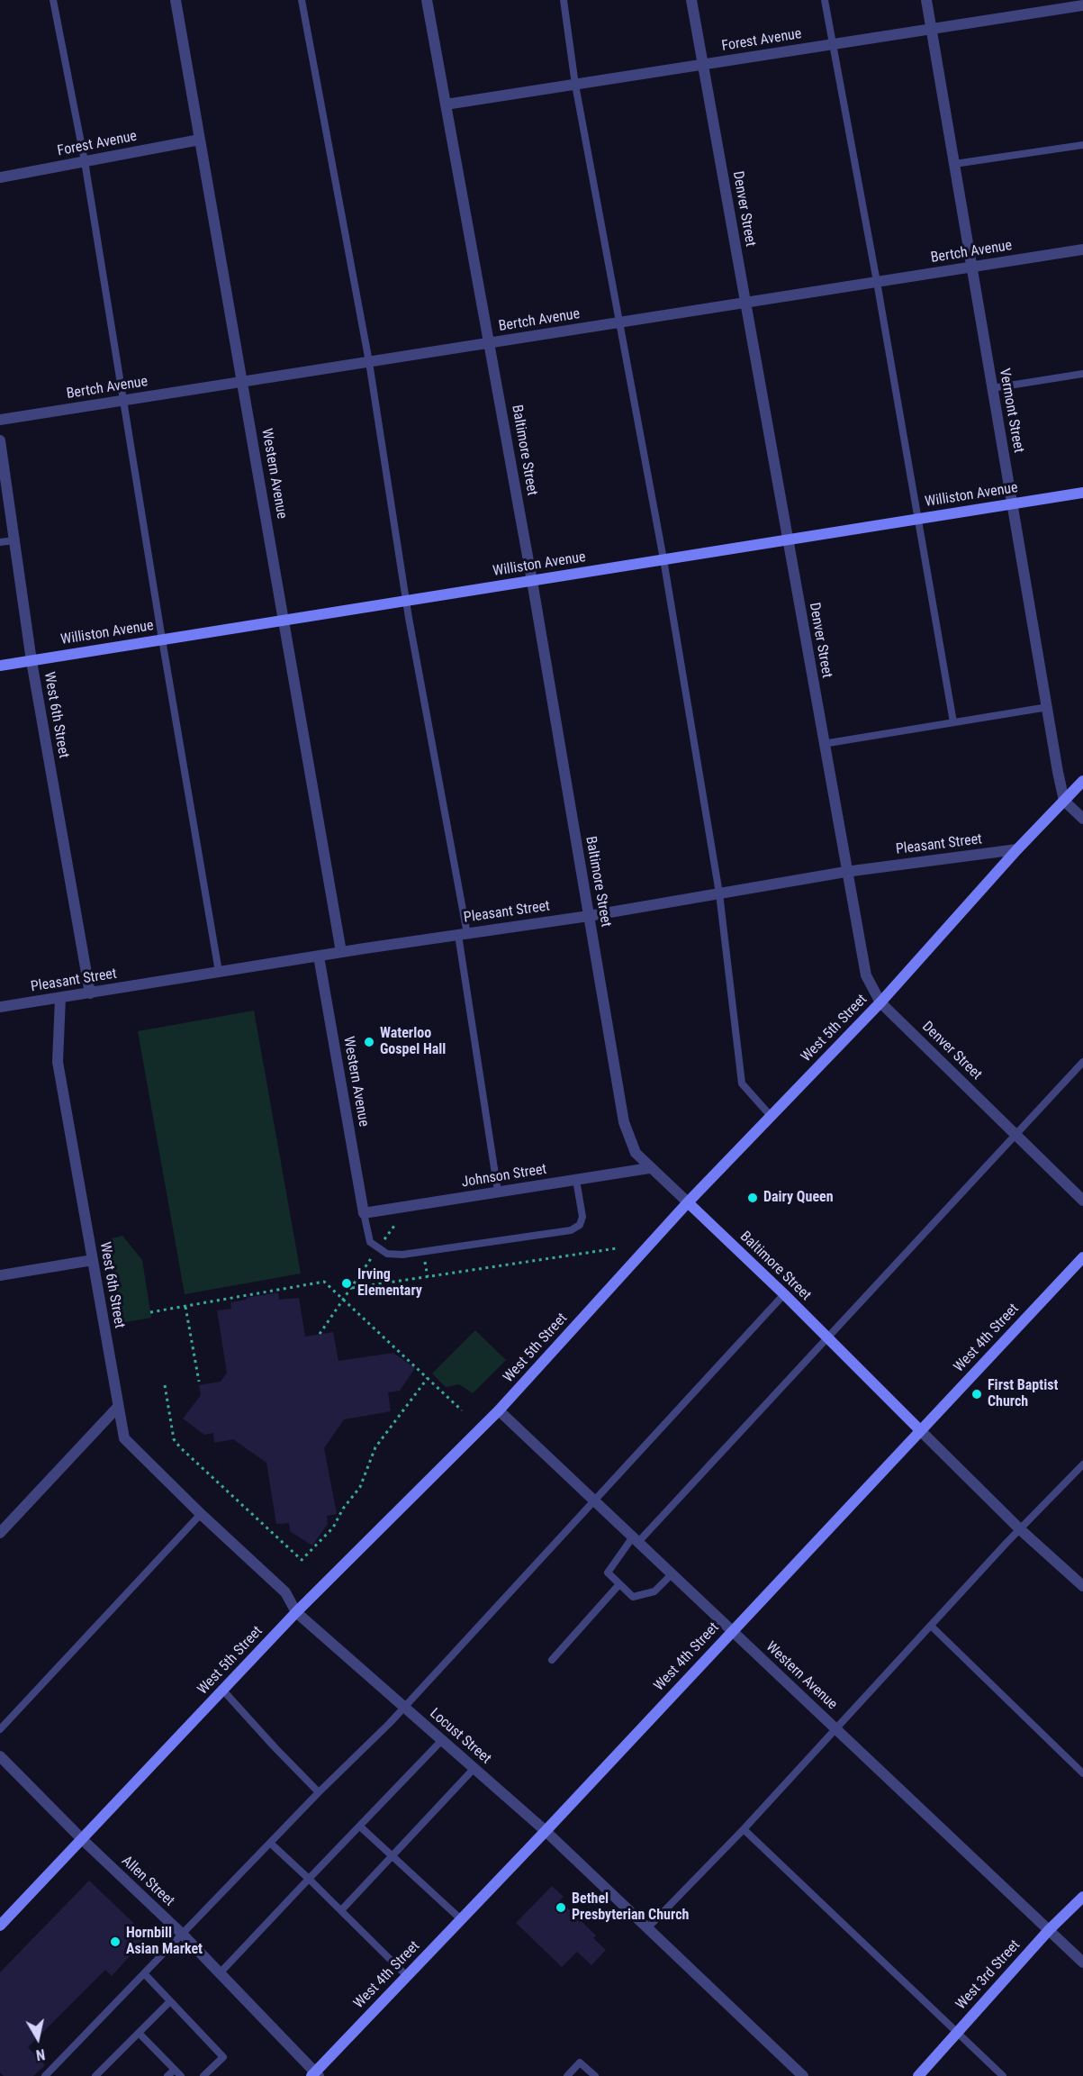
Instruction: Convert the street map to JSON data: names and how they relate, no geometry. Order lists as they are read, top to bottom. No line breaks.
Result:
{"streets":{"main road":["Baltimore Street","Williston Avenue","West 5th Street","West 4th Street","West 3rd Street"],"street":["Forest Avenue","Denver Street","Bertch Avenue","Vermont Street","Western Avenue","West 6th Street","Pleasant Street","Johnson Street","Locust Street","Allen Street"]},"crossings":[["Forest Avenue","Denver Street"],["Forest Avenue","Vermont Street"],["Forest Avenue","Baltimore Street"],["Forest Avenue","Western Avenue"],["Denver Street","Bertch Avenue"],["Denver Street","Williston Avenue"],["Denver Street","Pleasant Street"],["Denver Street","West 5th Street"],["Bertch Avenue","Vermont Street"],["Bertch Avenue","Baltimore Street"],["Bertch Avenue","Western Avenue"],["Vermont Street","Williston Avenue"],["Vermont Street","West 5th Street"],["Baltimore Street","Williston Avenue"],["Baltimore Street","Pleasant Street"],["Baltimore Street","West 5th Street"],["Baltimore Street","Johnson Street"],["Baltimore Street","West 4th Street"],["Western Avenue","Williston Avenue"],["Western Avenue","Pleasant Street"],["Western Avenue","West 5th Street"],["Western Avenue","Johnson Street"],["Western Avenue","West 4th Street"],["Western Avenue","West 3rd Street"],["Williston Avenue","West 6th Street"],["West 6th Street","Pleasant Street"],["West 6th Street","Locust Street"],["Pleasant Street","West 5th Street"],["West 5th Street","Locust Street"],["West 5th Street","Allen Street"],["West 4th Street","Locust Street"],["West 4th Street","Allen Street"]],"places":["Waterloo Gospel Hall","Dairy Queen","Irving Elementary","First Baptist Church","Bethel Presbyterian Church","Hornbill Asian Market"],"north":"bottom"}
